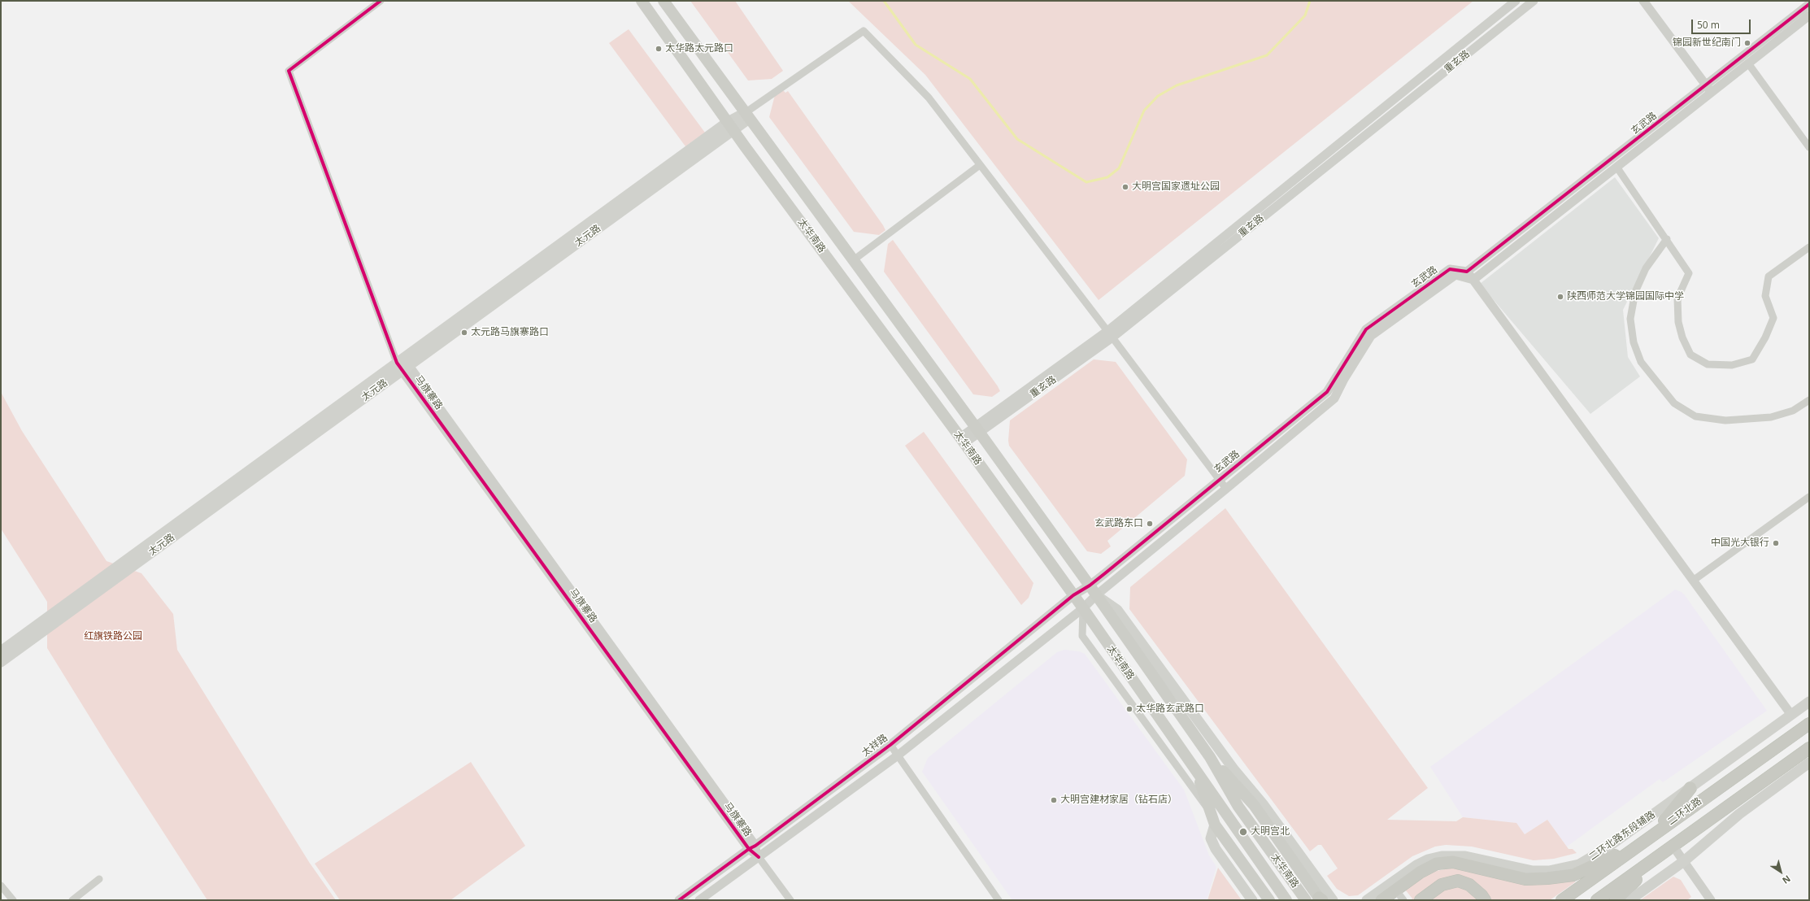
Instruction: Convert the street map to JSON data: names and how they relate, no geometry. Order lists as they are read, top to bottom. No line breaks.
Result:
{"streets":{"highway":["二环北路"],"main road":["太元路","太华南路","二环北路东段辅路"],"street":["重玄路","玄武路","马旗寨路","太祥路"]},"crossings":[["重玄路","太华南路"],["玄武路","太华南路"],["玄武路","太祥路"],["太元路","太华南路"],["太元路","马旗寨路"],["太华南路","太祥路"],["马旗寨路","太祥路"]],"parks":["红旗铁路公园"],"places":["锦园新世纪南门","太华路太元路口","大明宫国家遗址公园","陕西师范大学锦园国际中学","太元路马旗寨路口","玄武路东口","中国光大银行","太华路玄武路口","大明宫建材家居（钻石店）","大明宫北"],"scale_bar":"50 m","north":"bottom right"}
